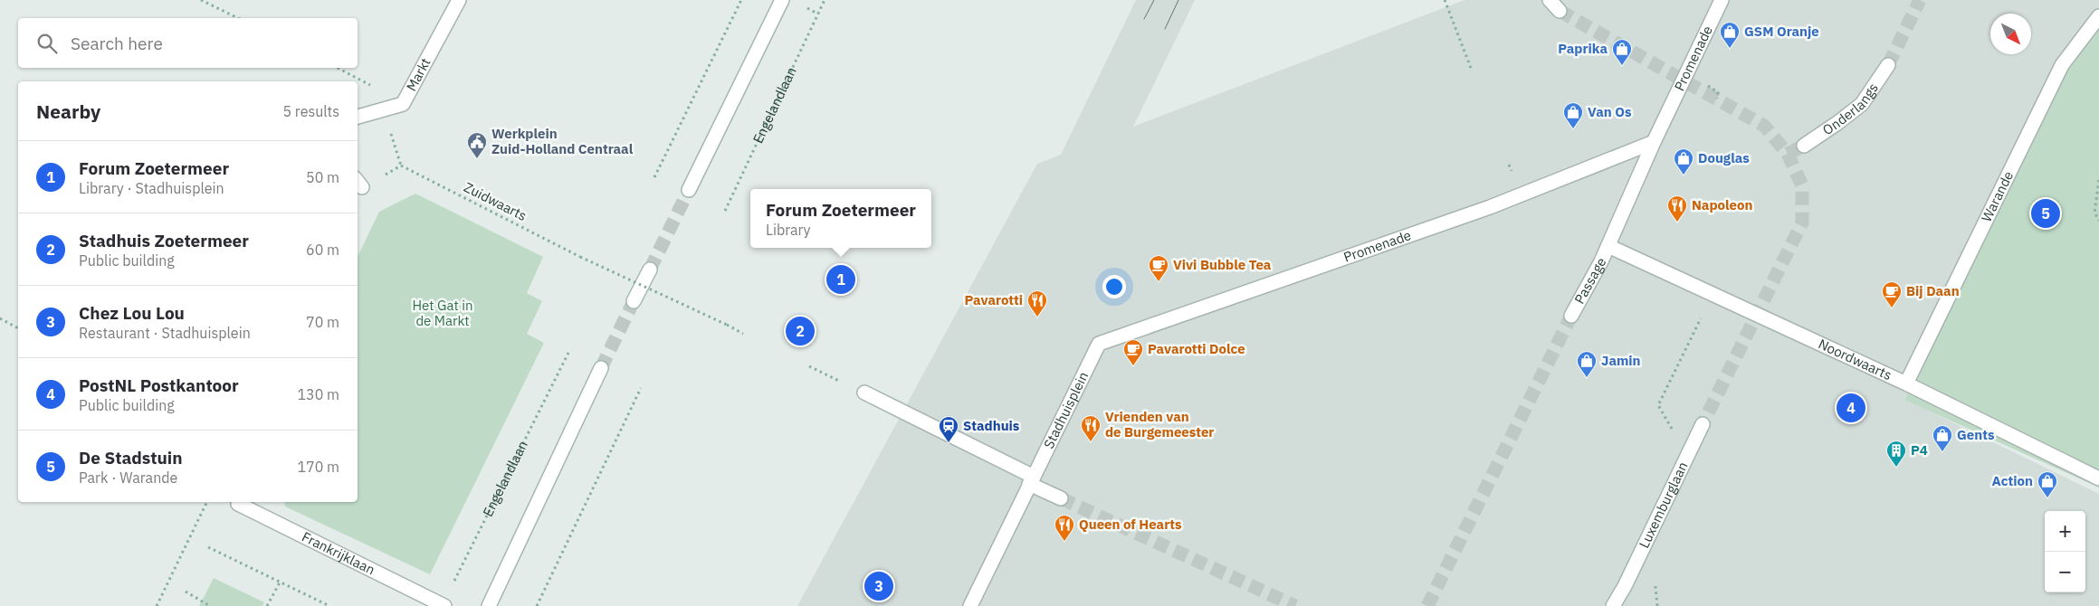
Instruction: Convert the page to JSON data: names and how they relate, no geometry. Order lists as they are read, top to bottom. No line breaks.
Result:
{"streets":{"street":["Promenade","Markt","Onderlangs","Warande","Passage","Noordwaarts","Stadhuisplein","Luxemburglaan","Frankrijklaan"],"path":["Engelandlaan","Zuidwaarts"]},"crossings":[["Promenade","Passage"],["Promenade","Noordwaarts"],["Promenade","Stadhuisplein"],["Engelandlaan","Frankrijklaan"],["Warande","Noordwaarts"],["Passage","Noordwaarts"]],"parks":["Het Gat in de Markt"],"places":{"shop":["GSM Oranje","Paprika","Van Os","Douglas","Jamin","Gents","Action"],"public building":["Werkplein Zuid-Holland Centraal"],"restaurant":["Napoleon","Pavarotti","Vrienden van de Burgemeester","Queen of Hearts"],"cafe":["Vivi Bubble Tea","Bij Daan","Pavarotti Dolce"],"station":["Stadhuis"],"building":["P4"]},"north":"bottom right","page":{"search":"Search here","heading":["Nearby","5 results"],"list":[{"mark":"1","name":"Forum Zoetermeer","note":"Library · Stadhuisplein","value":"50 m"},{"mark":"2","name":"Stadhuis Zoetermeer","note":"Public building","value":"60 m"},{"mark":"3","name":"Chez Lou Lou","note":"Restaurant · Stadhuisplein","value":"70 m"},{"mark":"4","name":"PostNL Postkantoor","note":"Public building","value":"130 m"},{"mark":"5","name":"De Stadstuin","note":"Park · Warande","value":"170 m"}],"popup":["Forum Zoetermeer","Library"],"pins":["5","1","2","4","3"],"map_buttons":["+","−"]}}
